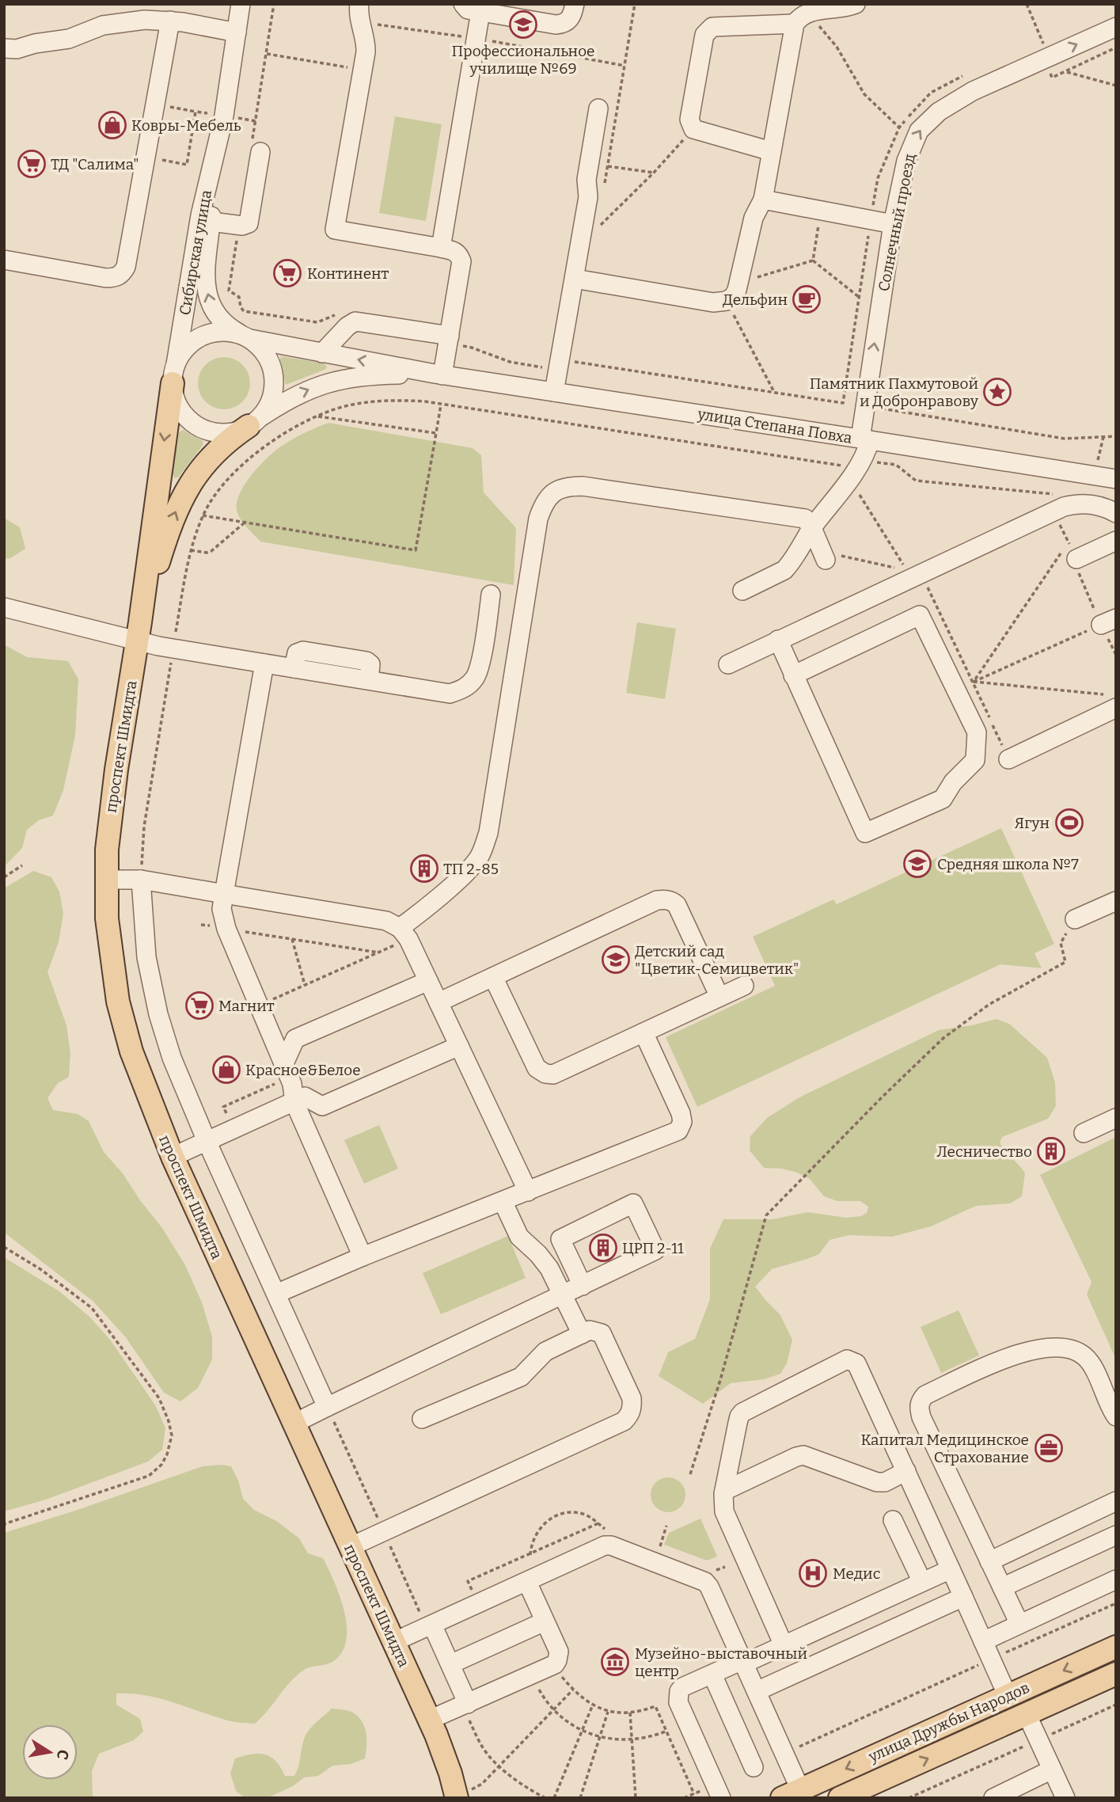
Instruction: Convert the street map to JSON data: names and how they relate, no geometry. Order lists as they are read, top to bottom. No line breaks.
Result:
{"streets":{"main road":["проспект Шмидта","улица Дружбы Народов"],"street":["Солнечный проезд","Сибирская улица","улица Степана Повха"]},"crossings":[["Солнечный проезд","улица Степана Повха"],["Сибирская улица","улица Степана Повха"],["Сибирская улица","проспект Шмидта"],["улица Степана Повха","проспект Шмидта"]],"places":{"school or university":["Профессиональное училище №69","Средняя школа №7","Детский сад \"Цветик-Семицветик\""],"shop":["Ковры-Мебель","Красное&Белое"],"supermarket":["ТД \"Салима\"","Континент","Магнит"],"cafe":["Дельфин"],"place":["Памятник Пахмутовой и Добронравову"],"sports":["Ягун"],"building":["ТП 2-85","Лесничество","ЦРП 2-11"],"office":["Капитал Медицинское Страхование"],"hospital":["Медис"],"museum":["Музейно-выставочный центр"]},"north":"right"}
